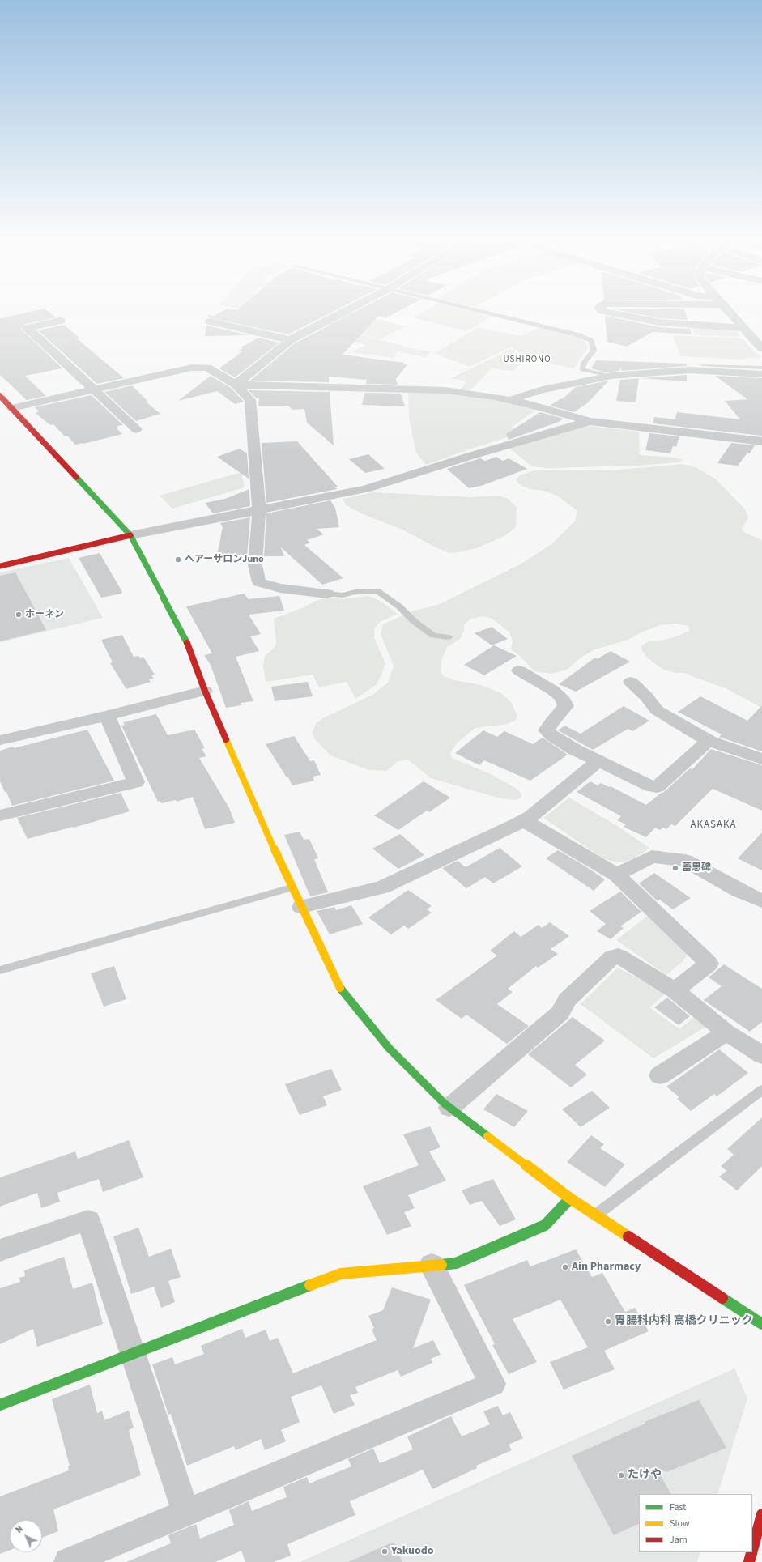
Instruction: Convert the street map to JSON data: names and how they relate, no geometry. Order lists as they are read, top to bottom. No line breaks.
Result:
{"districts":["USHIRONO","AKASAKA"],"places":["ヘアーサロンJuno","ホーネン","蓄思碑","Ain Pharmacy","胃腸科内科 高橋クリニック","たけや","Yakuodo"],"legend":["Fast","Slow","Jam"],"north":"top left"}
